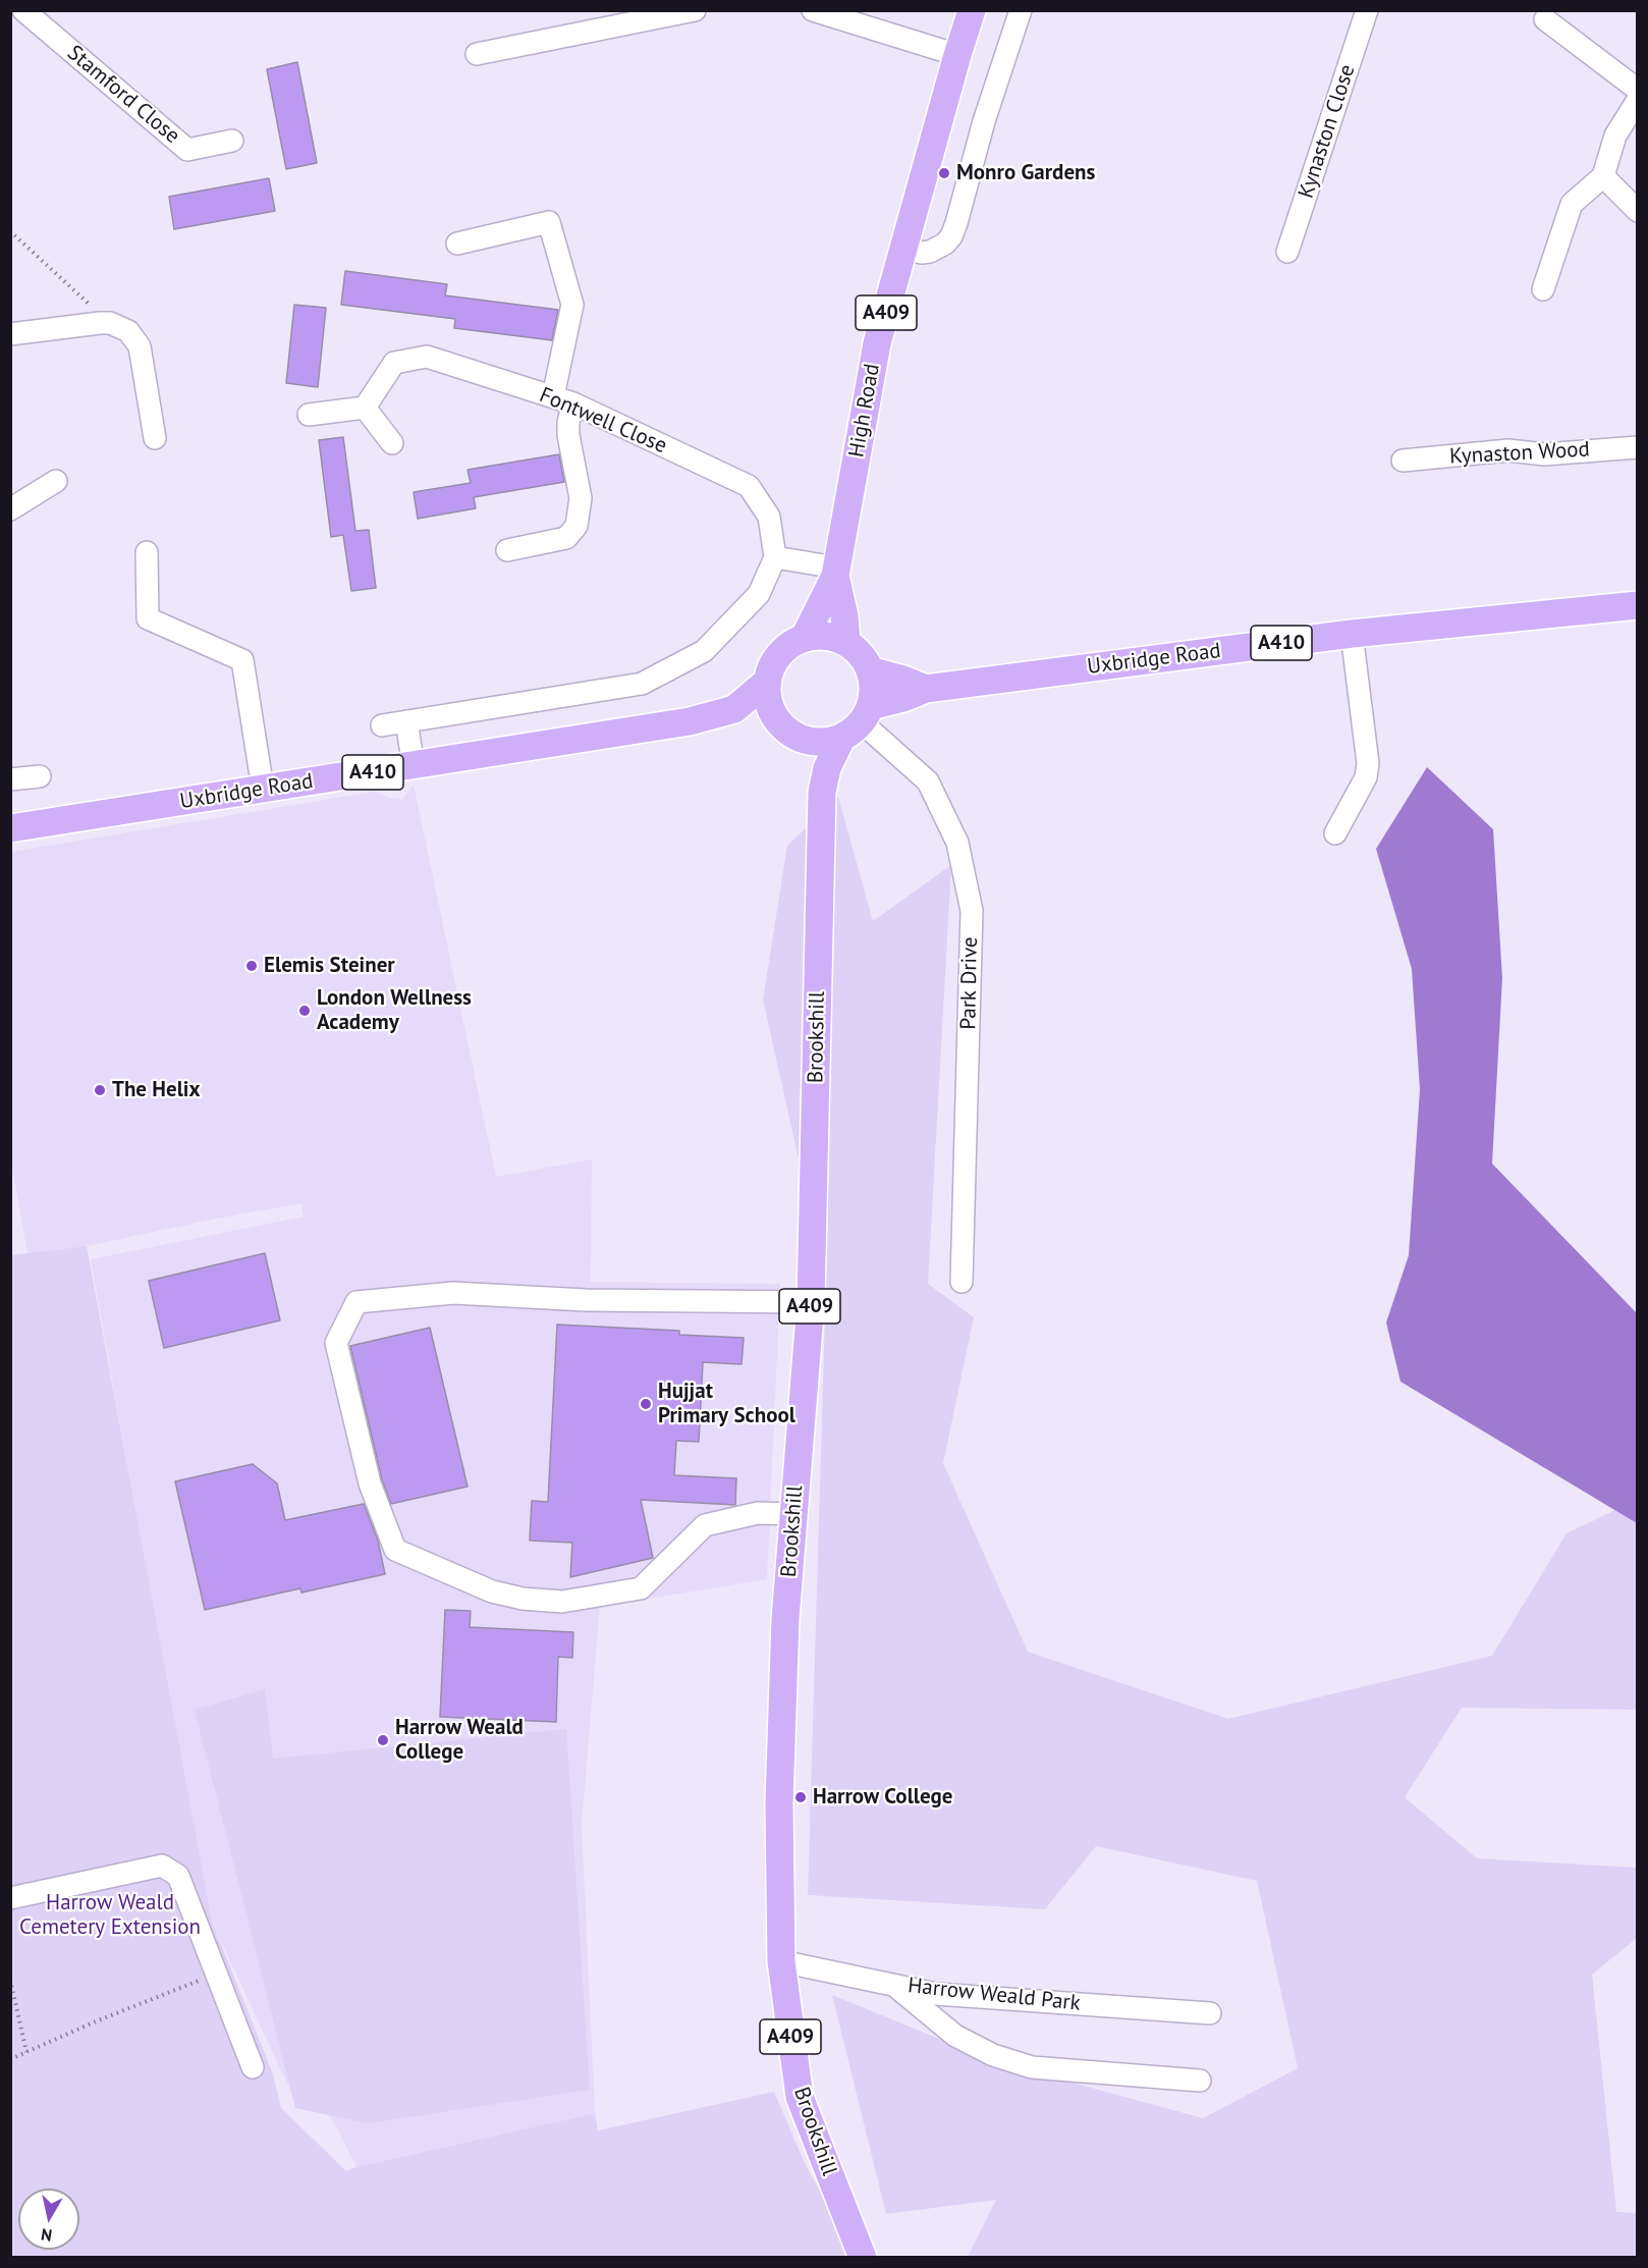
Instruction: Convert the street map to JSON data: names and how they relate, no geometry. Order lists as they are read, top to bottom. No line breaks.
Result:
{"streets":{"main road":["A409","High Road","A410","Uxbridge Road","Brookshill"],"street":["Stamford Close","Kynaston Close","Fontwell Close","Kynaston Wood","Park Drive","Harrow Weald Park"]},"crossings":[["High Road","Uxbridge Road"],["High Road","Park Drive"],["High Road","Brookshill"],["Uxbridge Road","Park Drive"],["Uxbridge Road","Brookshill"],["Park Drive","Brookshill"],["Brookshill","Harrow Weald Park"]],"parks":["Harrow Weald Cemetery Extension"],"places":["Monro Gardens","Elemis Steiner","London Wellness Academy","The Helix","Hujjat Primary School","Harrow Weald College","Harrow College"],"north":"bottom"}
